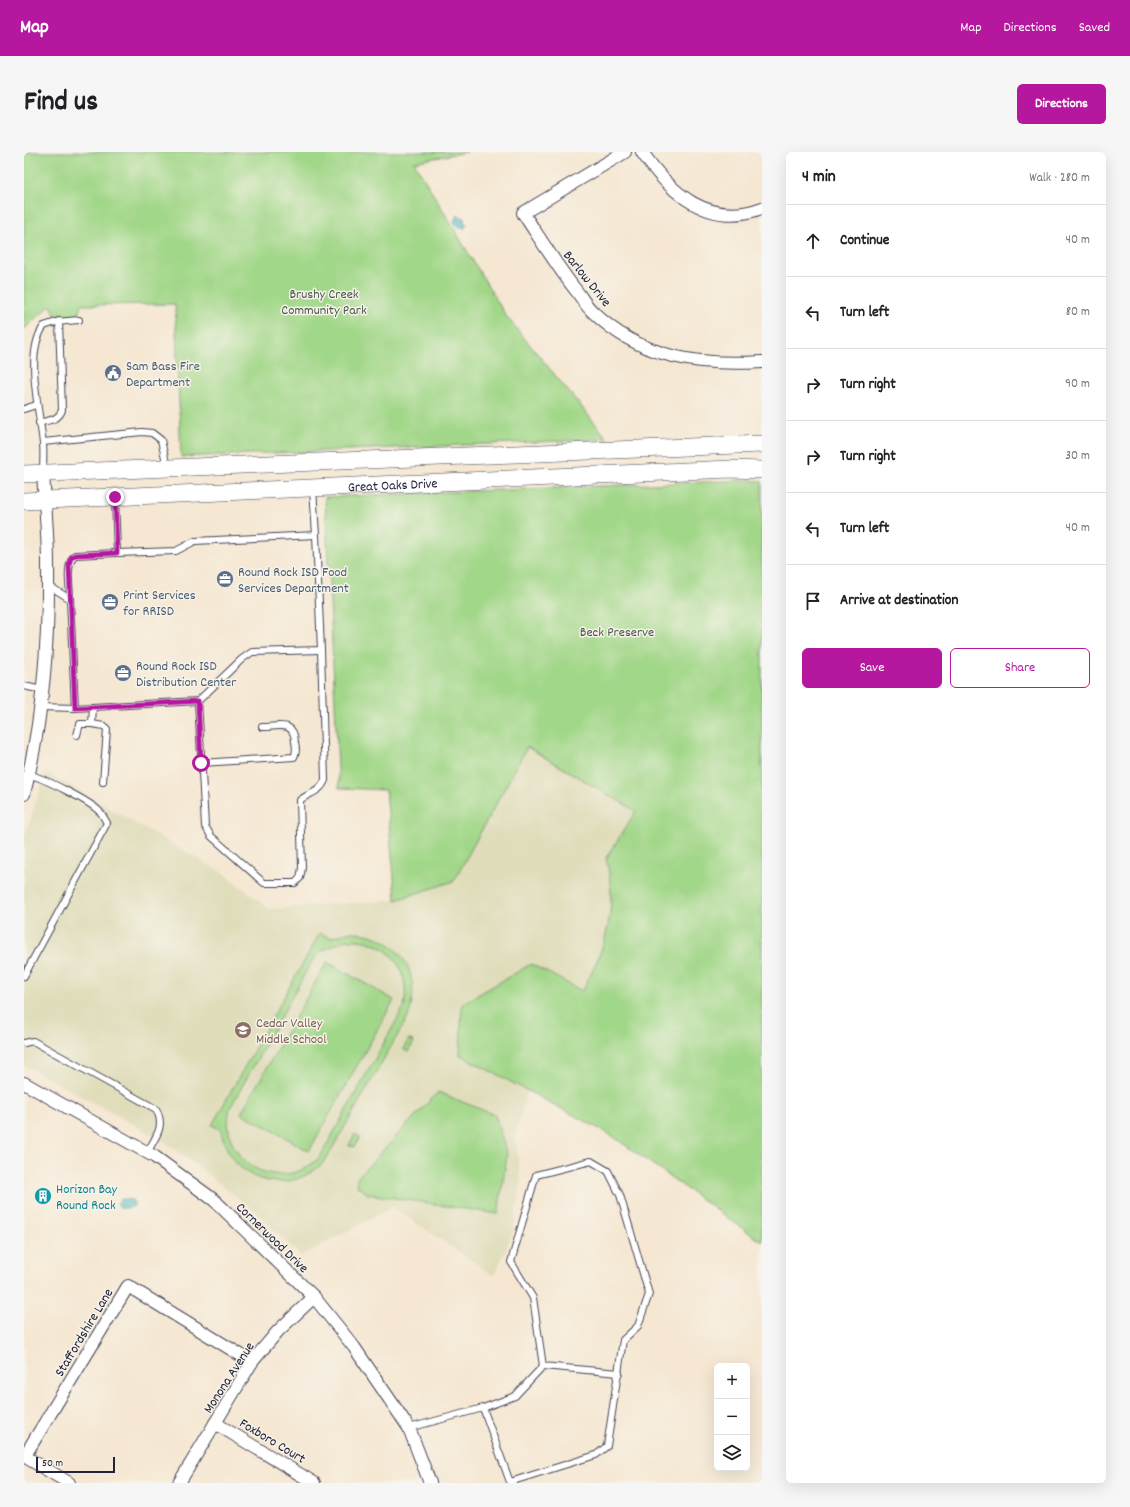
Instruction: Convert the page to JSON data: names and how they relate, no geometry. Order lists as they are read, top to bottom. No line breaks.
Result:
{"streets":{"street":["Barlow Drive","Great Oaks Drive","Cornerwood Drive","Staffordshire Lane","Monona Avenue","Foxboro Court"]},"crossings":[["Cornerwood Drive","Monona Avenue"],["Staffordshire Lane","Monona Avenue"],["Monona Avenue","Foxboro Court"]],"parks":["Brushy Creek Community Park","Beck Preserve"],"places":{"public building":["Sam Bass Fire Department"],"office":["Round Rock ISD Food Services Department","Print Services for RRISD","Round Rock ISD Distribution Center"],"school or university":["Cedar Valley Middle School"],"building":["Horizon Bay Round Rock"]},"scale_bar":"50 m","page":{"header":"Map","nav":["Map","Directions","Saved"],"title":"Find us","buttons":["Directions",["Save","Share"]],"heading":["4 min","Walk · 280 m"],"list":[["Continue","40 m"],["Turn left","80 m"],["Turn right","90 m"],["Turn right","30 m"],["Turn left","40 m"],"Arrive at destination"],"map_buttons":["+","−"],"scale":"50 m"}}
